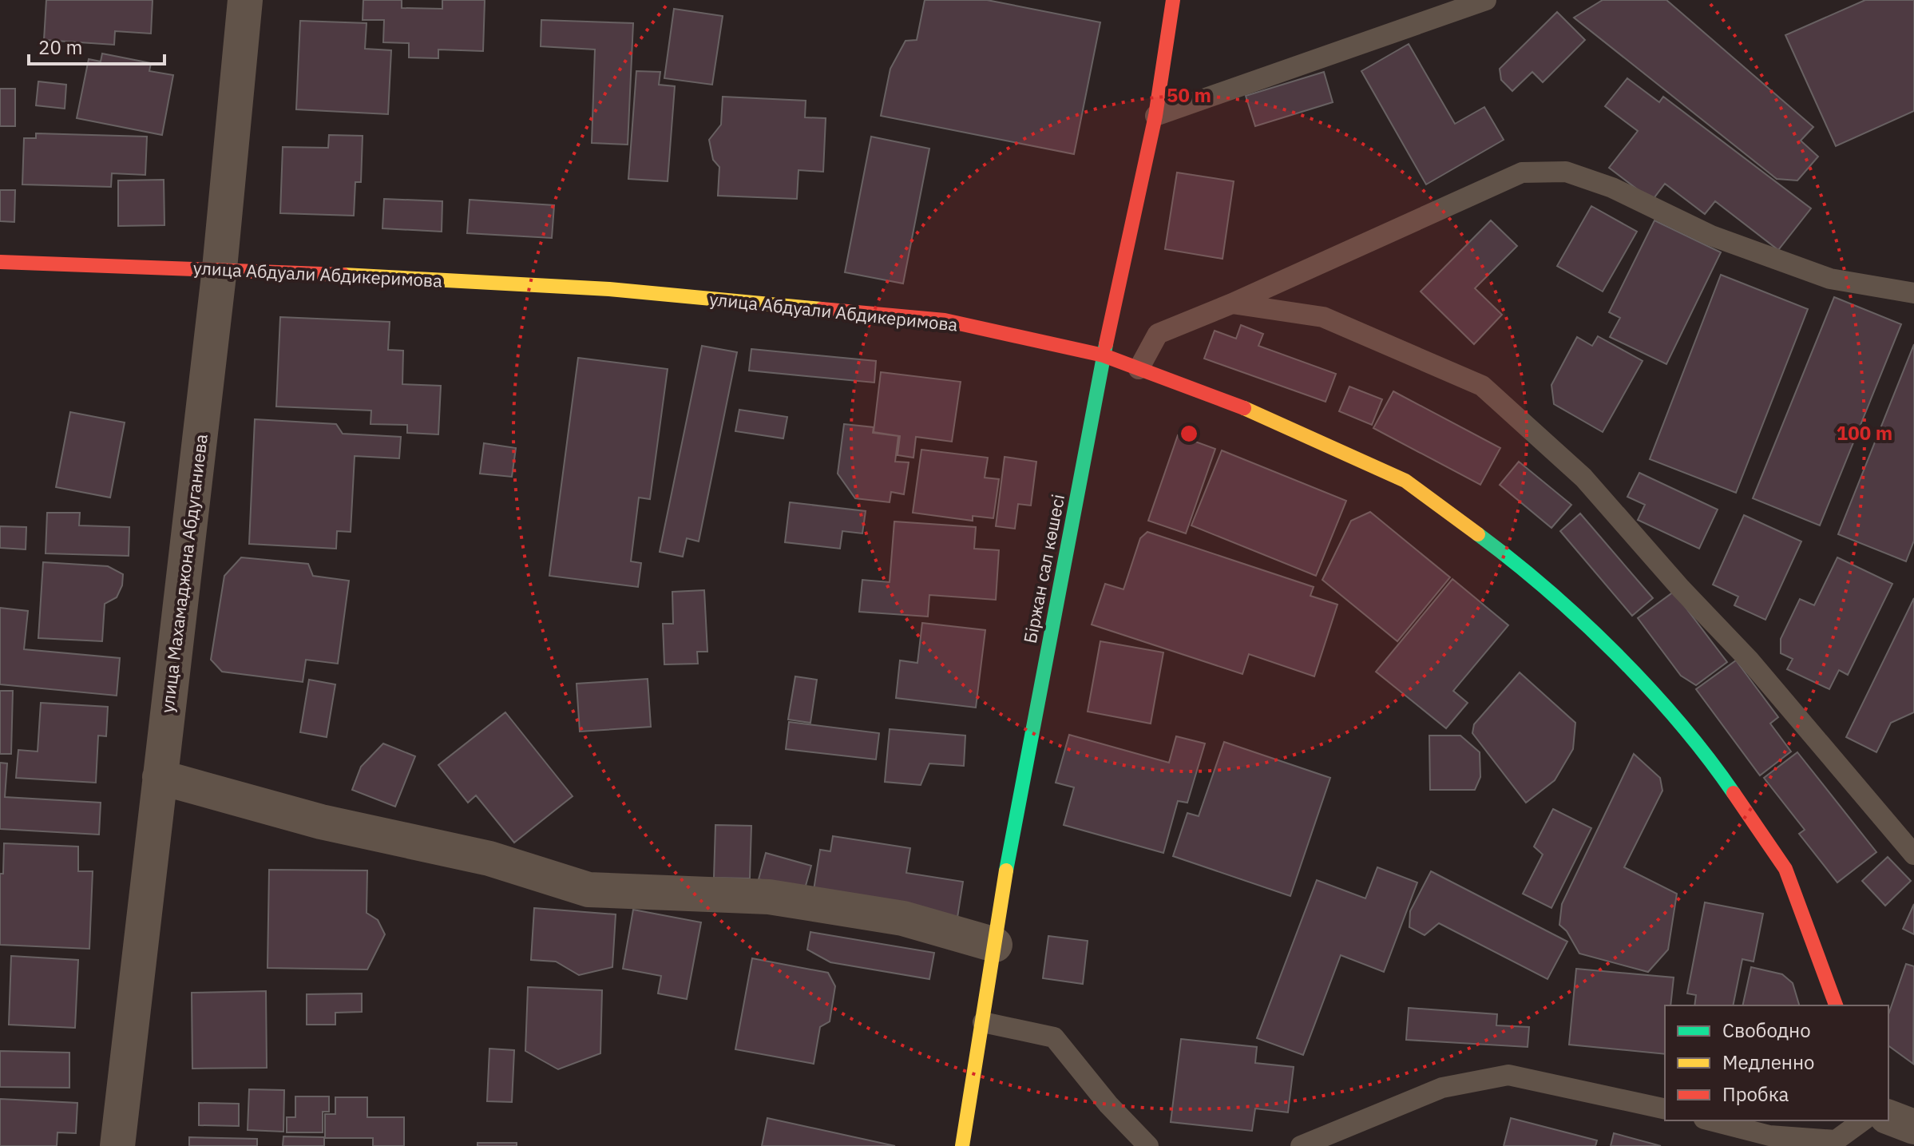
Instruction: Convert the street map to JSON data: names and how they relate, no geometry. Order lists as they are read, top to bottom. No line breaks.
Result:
{"streets":{"street":["улица Абдуали Абдикеримова","Біржан сал көшесі","улица Махамаджона Абдуганиева"]},"crossings":[["улица Абдуали Абдикеримова","Біржан сал көшесі"],["улица Абдуали Абдикеримова","улица Махамаджона Абдуганиева"]],"legend":["Свободно","Медленно","Пробка"],"scale_bar":"20 m","rings":["50 m","100 m"]}
